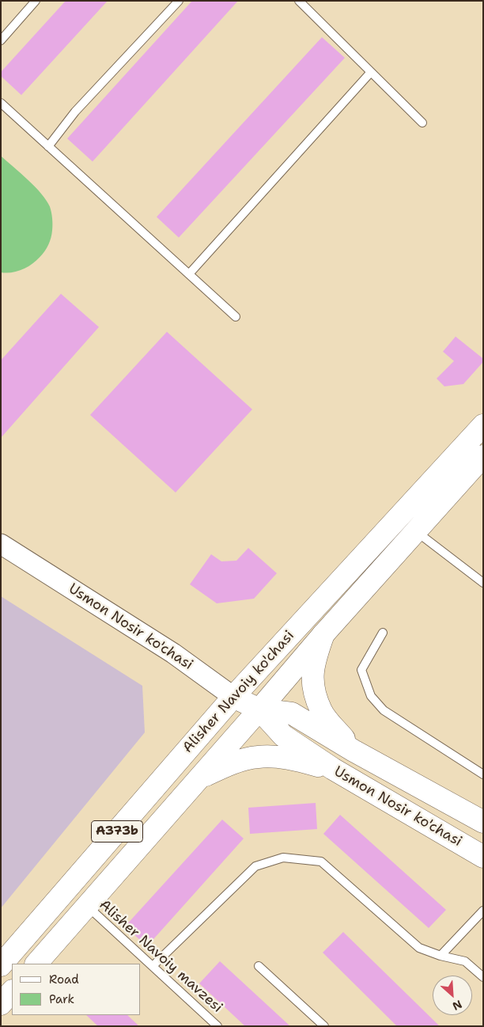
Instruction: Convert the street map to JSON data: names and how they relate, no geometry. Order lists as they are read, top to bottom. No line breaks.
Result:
{"streets":{"main road":["Usmon Nosir ko'chasi","Alisher Navoiy ko'chasi","A373b"],"lane":["Alisher Navoiy mavzesi"]},"crossings":[["Usmon Nosir ko'chasi","Alisher Navoiy ko'chasi"],["Alisher Navoiy ko'chasi","Alisher Navoiy mavzesi"]],"legend":["Road","Park"],"north":"bottom right"}
